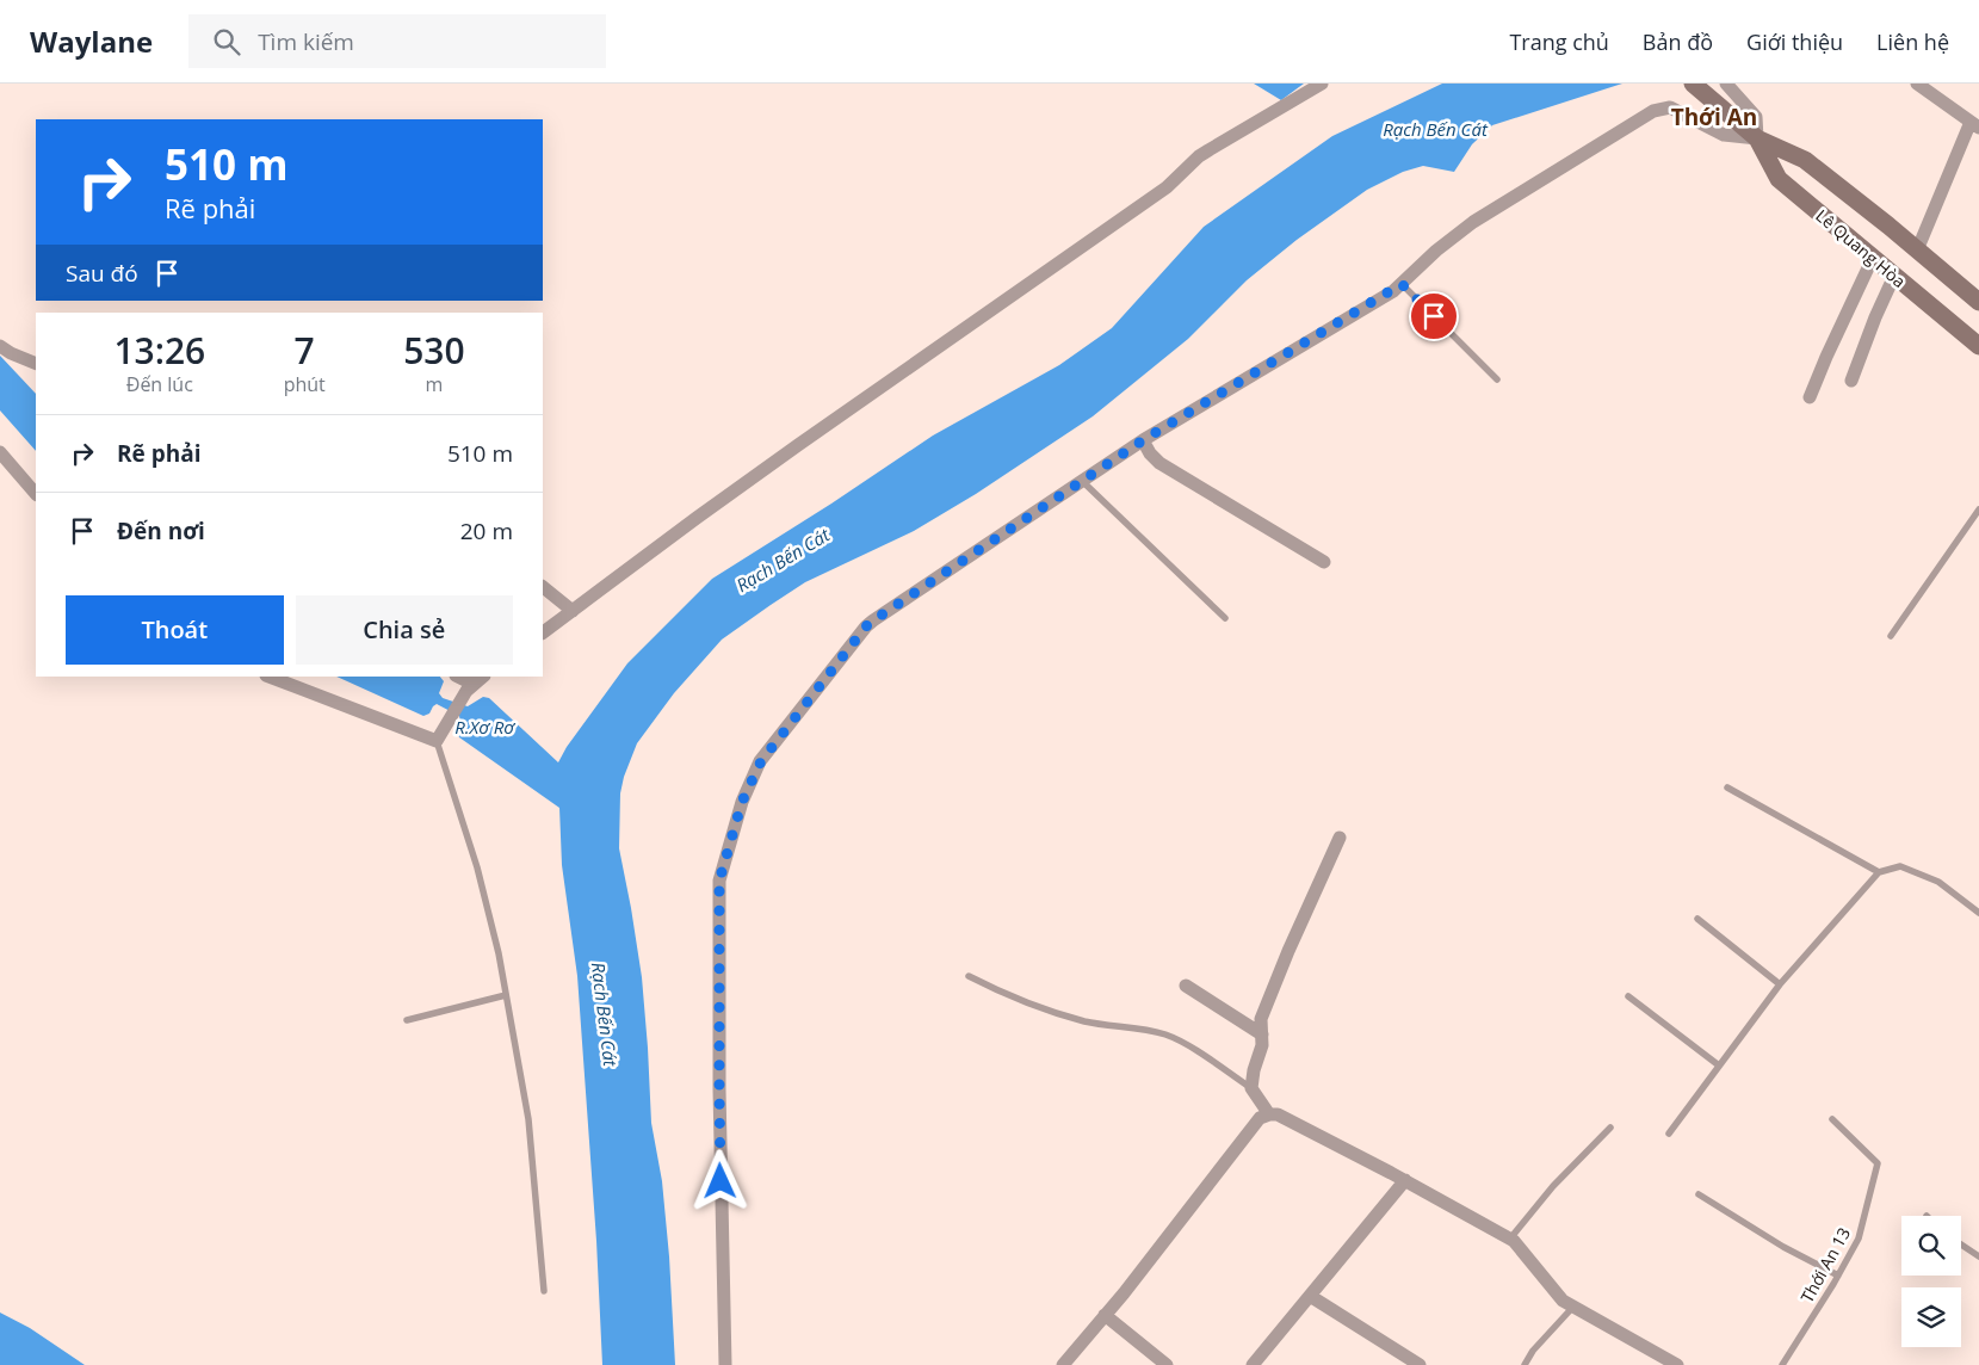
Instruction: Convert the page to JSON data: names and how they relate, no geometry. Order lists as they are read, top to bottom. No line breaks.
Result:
{"streets":{"street":["Lê Quang Hòa"],"lane":["Thới An 13"]},"districts":["Thới An"],"water":["Rạch Bến Cát","R.Xơ Rơ"],"page":{"header":"Waylane","search":"Tìm kiếm","nav":["Trang chủ","Bản đồ","Giới thiệu","Liên hệ"],"turn":["510 m","Rẽ phải"],"then":"Sau đó","eta":["13:26","Đến lúc","7","phút","530","m"],"list":[{"name":"Rẽ phải","value":"510 m"},{"name":"Đến nơi","value":"20 m"}],"buttons":["Thoát","Chia sẻ"]}}
